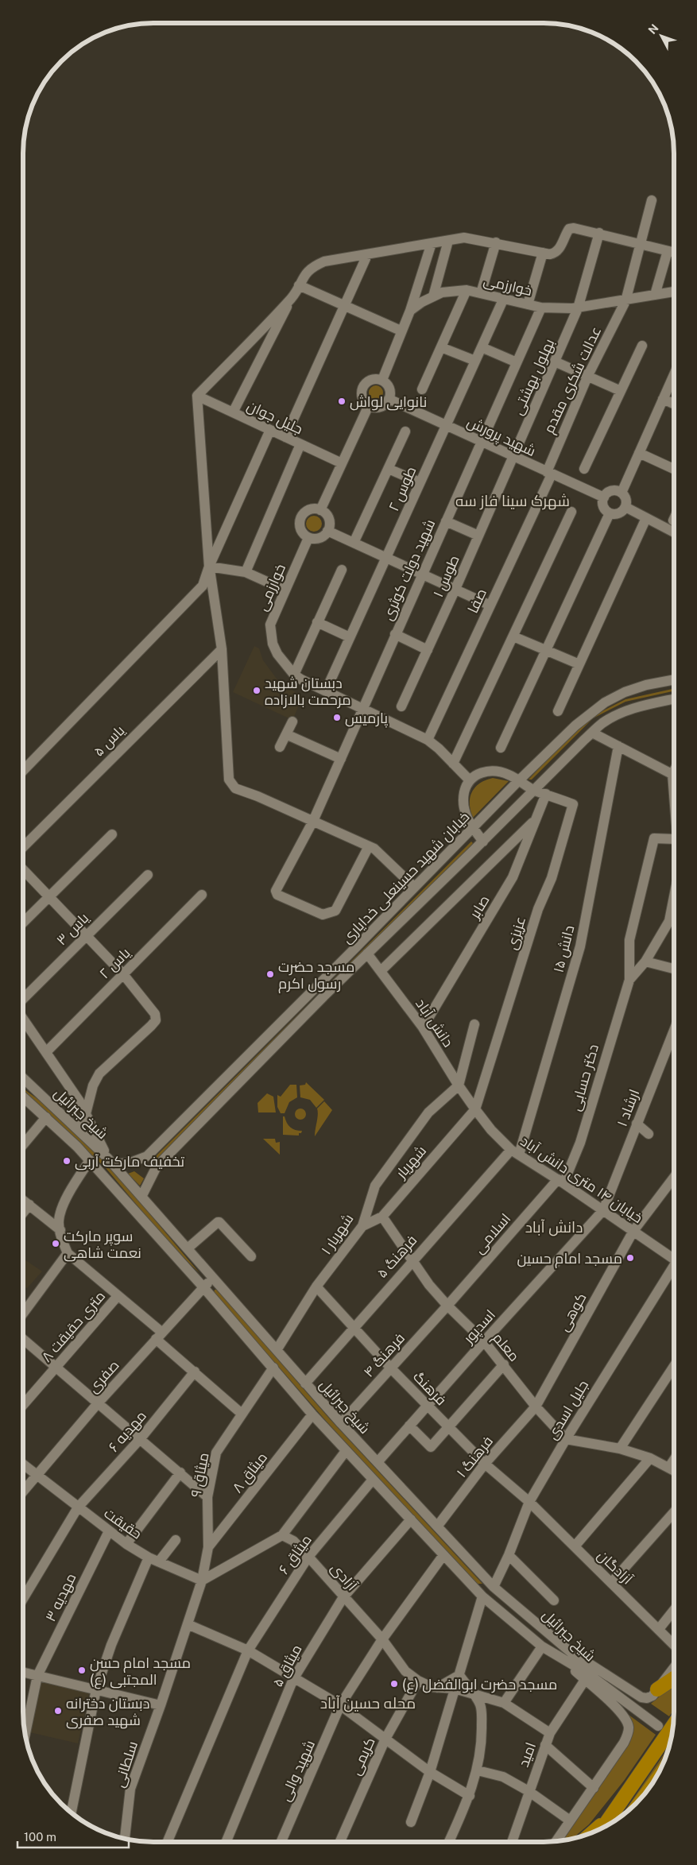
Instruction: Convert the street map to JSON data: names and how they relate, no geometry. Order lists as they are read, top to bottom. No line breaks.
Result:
{"streets":{"street":["خوارزمی","بهلول بهشتی","عدالت شکری مقدم","جلیل جوان","شهید پرورش","طوس ۲","شهید دولت کوثری","طوس ۱","صفا","یاس ۵","خیابان شهید حسینعلی خدایاری","صابر","یاس ۳","عزیزی","دانش ۱۵","یاس ۲","دانش آباد","دکتر حسابی","ارشاد ۱","شیخ جبرائیل","شهریار","خیابان ۱۴ متری دانش آباد","اسلامی","شهریار ۱","فرهنگ ۵","کوهی","۸ متری حقیقت","اسدپور","معلم","فرهنگ ۴","صفری","فرهنگ","جلیل اسدی","مهدیه ۶","فرهنگ ۱","میثاق ۸","میثاق ۹","حقیقت","میثاق ۶","آزادگان","آزادی","مهدیه ۳","میثاق ۵","امید","کریمی","سلطانی","شهید والی"]},"crossings":[["خوارزمی","بهلول بهشتی"],["خوارزمی","عدالت شکری مقدم"],["خوارزمی","طوس ۲"],["خوارزمی","شهید دولت کوثری"],["خوارزمی","صفا"],["بهلول بهشتی","شهید پرورش"],["بهلول بهشتی","طوس ۱"],["عدالت شکری مقدم","شهید پرورش"],["عدالت شکری مقدم","صفا"],["شهید پرورش","طوس ۲"],["شهید پرورش","شهید دولت کوثری"],["شهید پرورش","طوس ۱"],["شهید پرورش","صفا"],["خیابان شهید حسینعلی خدایاری","عزیزی"],["خیابان شهید حسینعلی خدایاری","دانش آباد"],["خیابان شهید حسینعلی خدایاری","شیخ جبرائیل"],["صابر","عزیزی"],["صابر","دانش آباد"],["عزیزی","دانش آباد"],["عزیزی","شهریار"],["عزیزی","خیابان ۱۴ متری دانش آباد"],["دانش ۱۵","خیابان ۱۴ متری دانش آباد"],["دانش ۱۵","فرهنگ ۵"],["دانش آباد","شهریار"],["دانش آباد","خیابان ۱۴ متری دانش آباد"],["دانش آباد","شهریار ۱"],["دکتر حسابی","خیابان ۱۴ متری دانش آباد"],["دکتر حسابی","اسلامی"],["ارشاد ۱","خیابان ۱۴ متری دانش آباد"],["ارشاد ۱","اسدپور"],["شیخ جبرائیل","شهریار ۱"],["شیخ جبرائیل","فرهنگ ۵"],["شیخ جبرائیل","اسدپور"],["شیخ جبرائیل","فرهنگ ۴"],["شیخ جبرائیل","صفری"],["شیخ جبرائیل","جلیل اسدی"],["شیخ جبرائیل","فرهنگ ۱"],["شیخ جبرائیل","میثاق ۸"],["شیخ جبرائیل","میثاق ۹"],["شیخ جبرائیل","میثاق ۶"],["شیخ جبرائیل","میثاق ۵"],["شیخ جبرائیل","امید"],["شیخ جبرائیل","شهید والی"],["شهریار","خیابان ۱۴ متری دانش آباد"],["شهریار","شهریار ۱"],["شهریار","معلم"],["خیابان ۱۴ متری دانش آباد","اسلامی"],["خیابان ۱۴ متری دانش آباد","فرهنگ ۵"],["خیابان ۱۴ متری دانش آباد","کوهی"],["خیابان ۱۴ متری دانش آباد","اسدپور"],["اسلامی","معلم"],["اسلامی","فرهنگ ۴"],["شهریار ۱","فرهنگ"],["فرهنگ ۵","معلم"],["فرهنگ ۵","فرهنگ"],["کوهی","معلم"],["کوهی","فرهنگ ۱"],["اسدپور","معلم"],["اسدپور","فرهنگ"],["معلم","فرهنگ ۴"],["معلم","جلیل اسدی"],["معلم","فرهنگ ۱"],["فرهنگ ۴","فرهنگ"],["صفری","حقیقت"],["فرهنگ","جلیل اسدی"],["فرهنگ","فرهنگ ۱"],["فرهنگ","آزادگان"],["جلیل اسدی","آزادگان"],["مهدیه ۶","حقیقت"],["میثاق ۸","میثاق ۹"],["میثاق ۹","حقیقت"],["میثاق ۹","سلطانی"],["حقیقت","مهدیه ۳"],["حقیقت","سلطانی"],["میثاق ۶","آزادی"],["آزادی","میثاق ۵"],["آزادی","امید"],["آزادی","کریمی"],["آزادی","شهید والی"]],"districts":["شهرک سینا فاز سه","دانش آباد","محله حسین آباد"],"places":["نانوایی لواش","دبستان شهید مرحمت بالازاده","پارمیس","مسجد حضرت رسول اکرم","تخفیف مارکت آربی","سوپر مارکت نعمت شاهی","مسجد امام حسین","مسجد امام حسن المجتبی (ع)","مسجد حضرت ابوالفضل (ع)","دبستان دخترانه شهید صفری"],"scale_bar":"100 m","north":"top left"}
